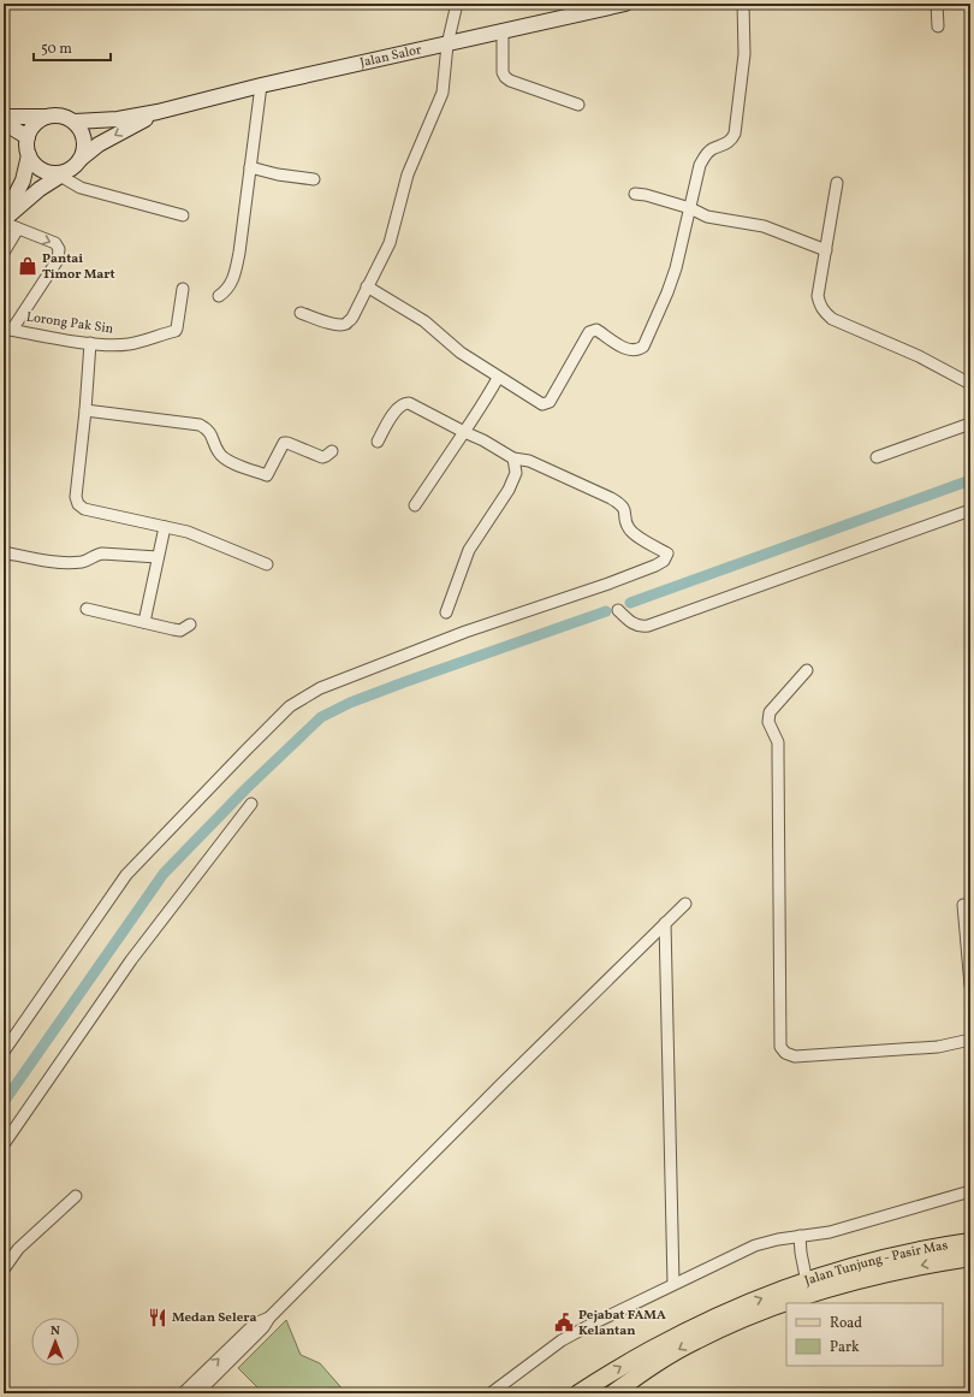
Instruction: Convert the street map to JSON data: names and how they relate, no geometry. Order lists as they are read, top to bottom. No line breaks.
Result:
{"streets":{"main road":["Jalan Salor","Jalan Tunjung - Pasir Mas"],"street":["Lorong Pak Sin"]},"places":{"shop":["Pantai Timor Mart"],"restaurant":["Medan Selera"],"public building":["Pejabat FAMA Kelantan"]},"legend":["Road","Park"],"scale_bar":"50 m","north":"top"}
